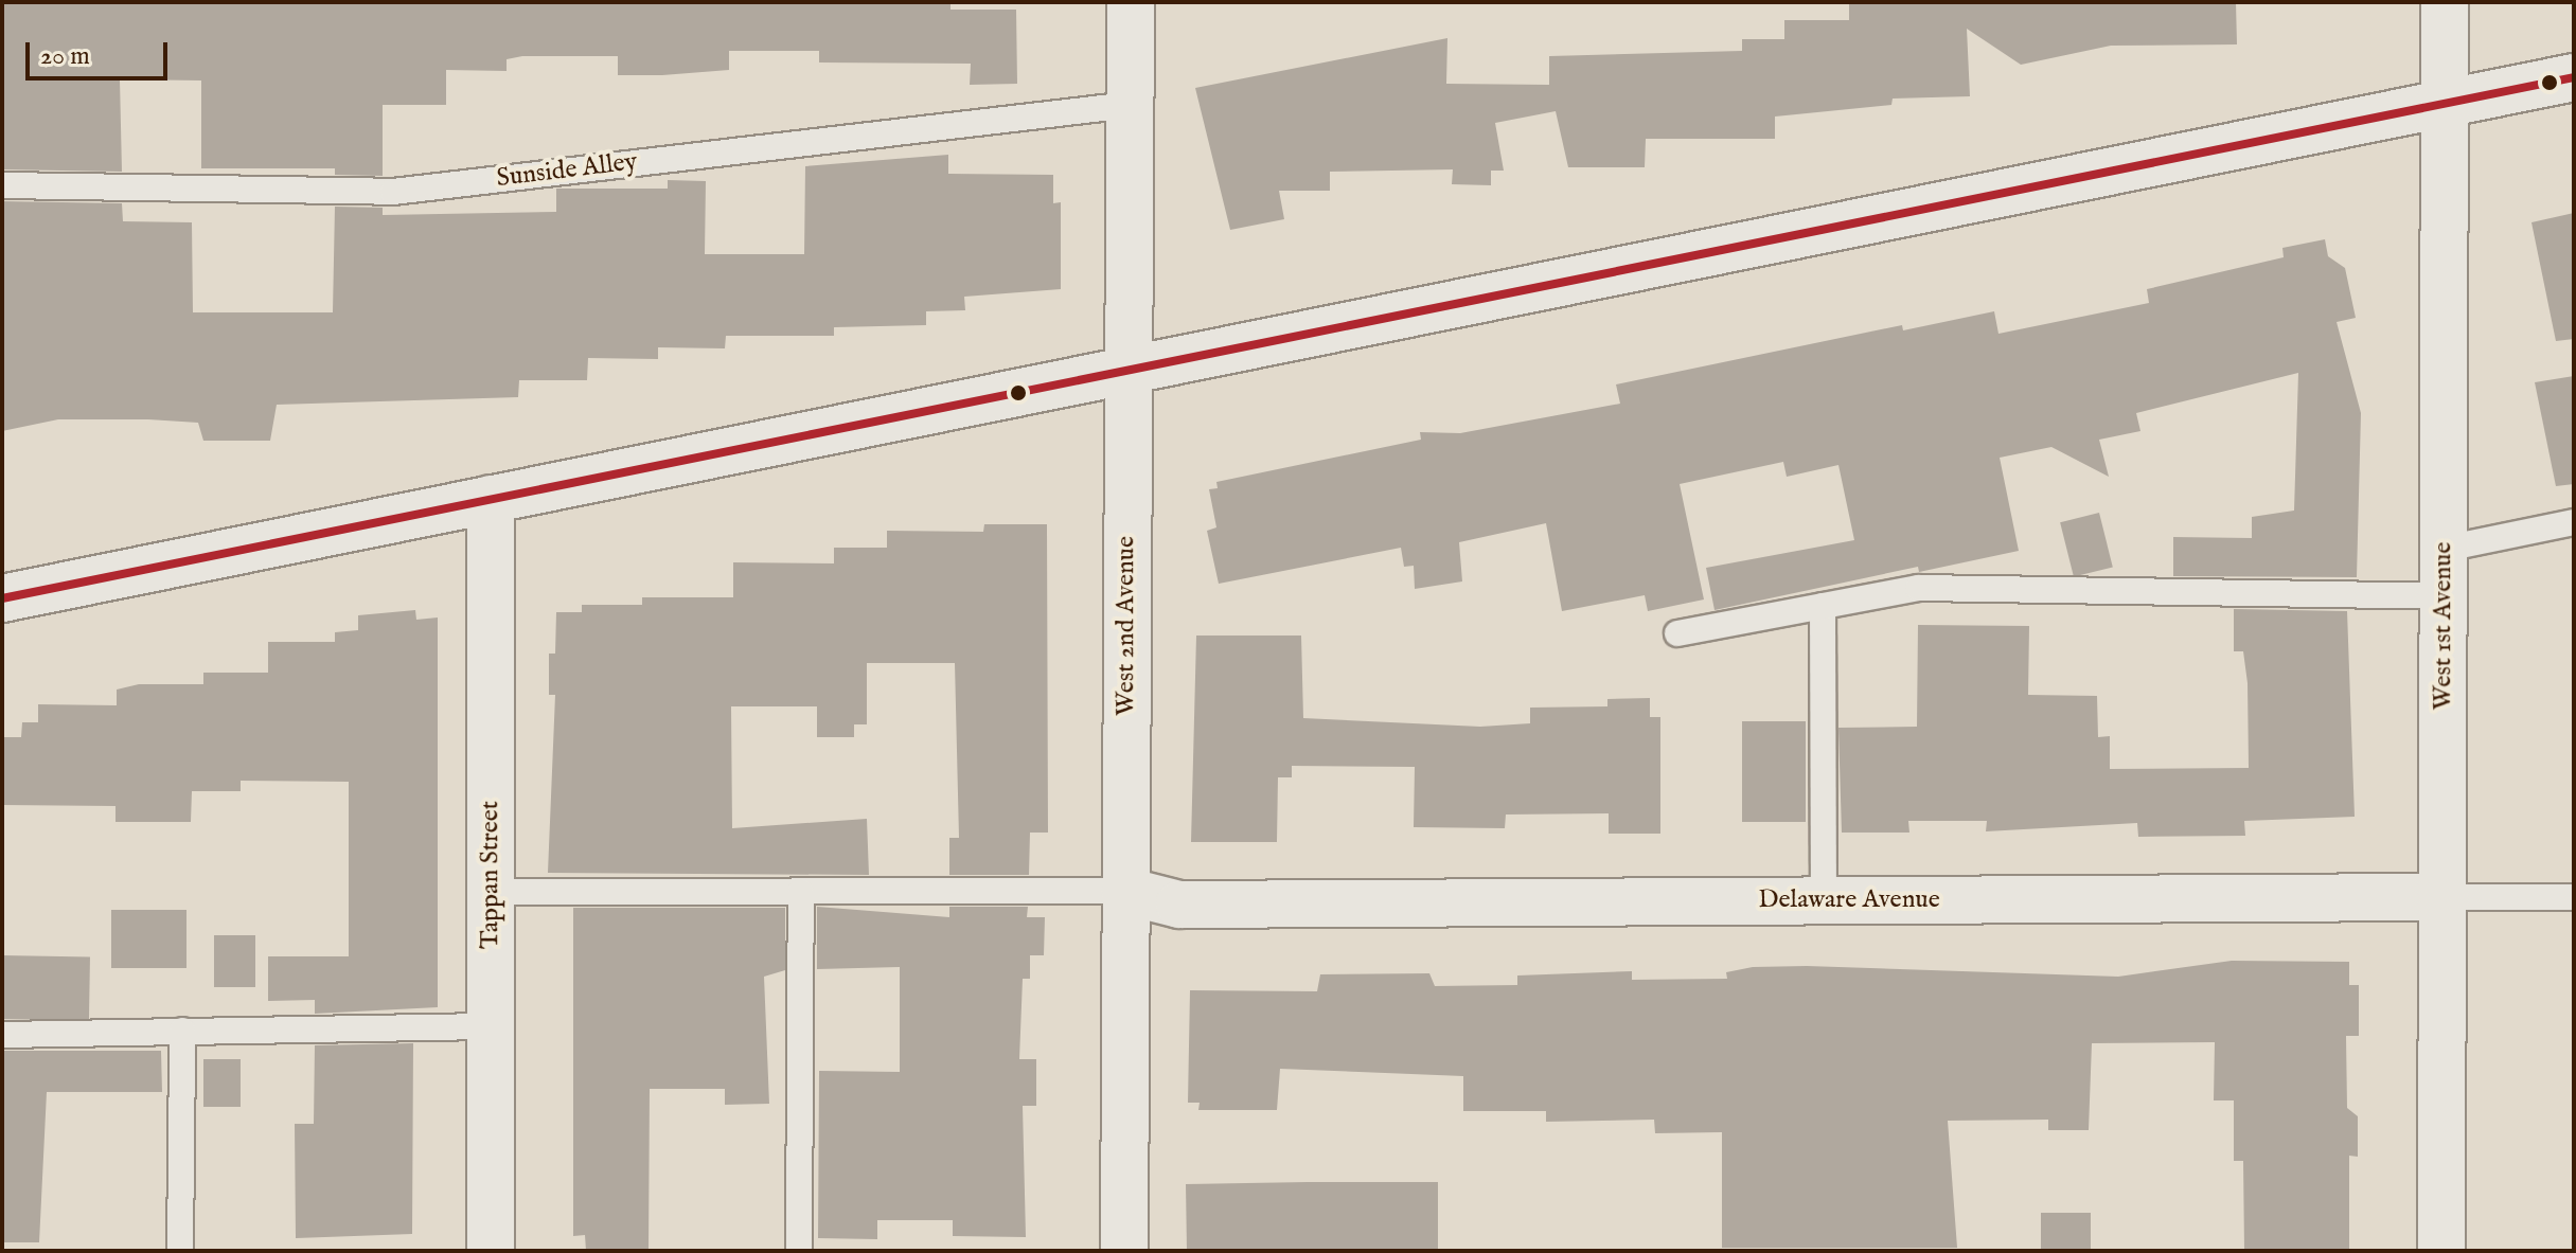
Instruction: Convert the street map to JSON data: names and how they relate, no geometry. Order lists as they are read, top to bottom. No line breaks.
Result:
{"streets":{"street":["West 2nd Avenue","West 1st Avenue","Tappan Street","Delaware Avenue"],"lane":["Sunside Alley"]},"crossings":[["Sunside Alley","West 2nd Avenue"],["West 2nd Avenue","Delaware Avenue"],["West 1st Avenue","Delaware Avenue"]],"scale_bar":"20 m"}
